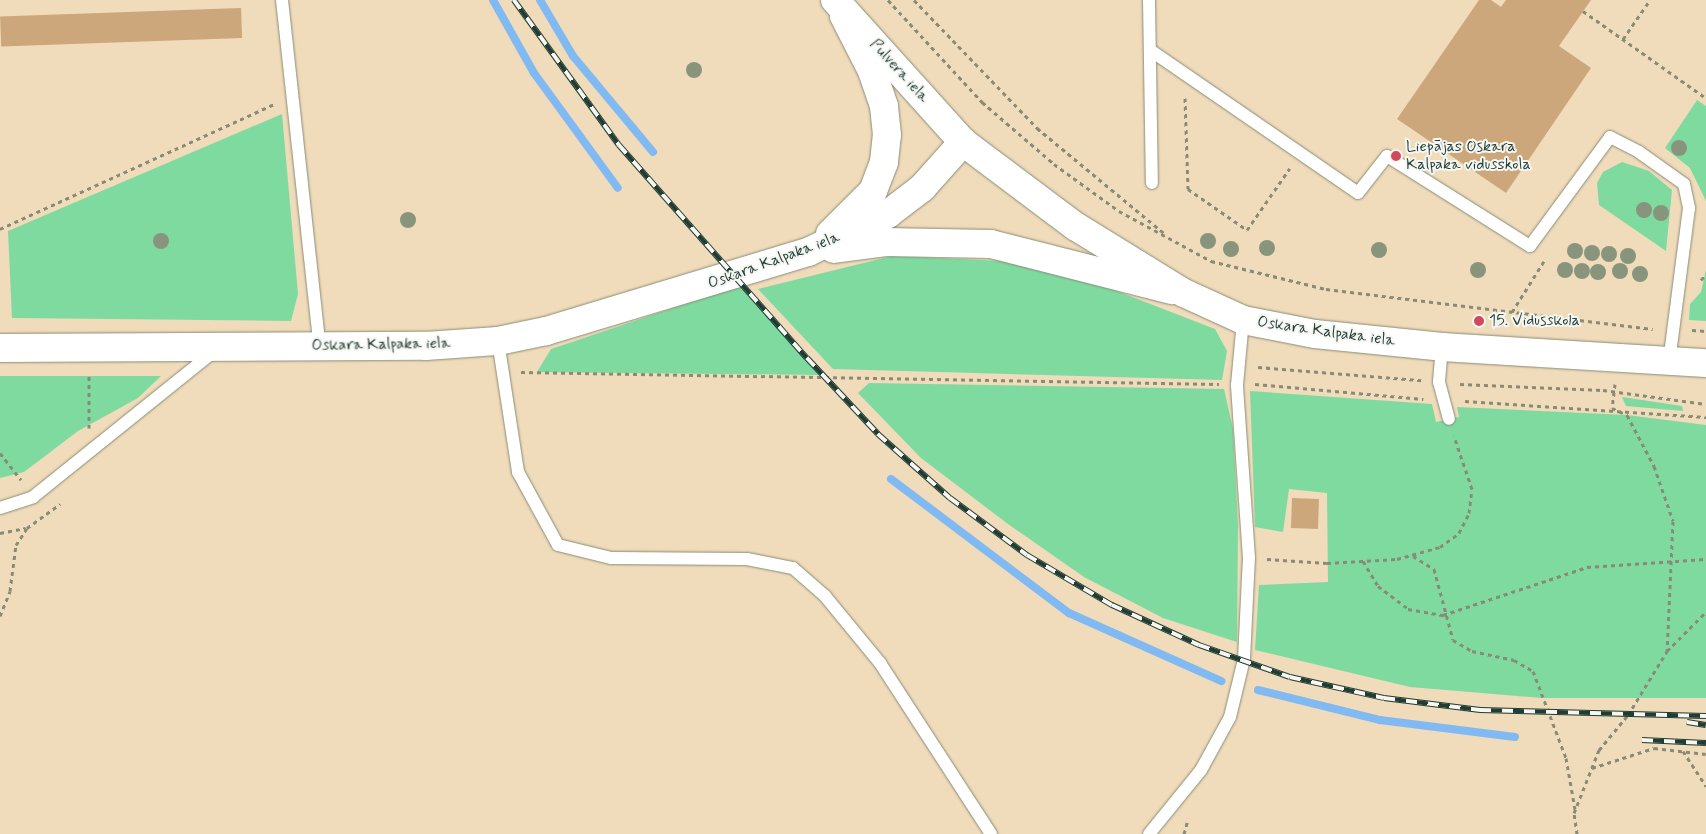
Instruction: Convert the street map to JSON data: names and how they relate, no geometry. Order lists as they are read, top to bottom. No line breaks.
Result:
{"streets":{"street":["Pulvera iela","Oskara Kalpaka iela"]},"crossings":[["Pulvera iela","Oskara Kalpaka iela"]],"places":["Liepājas Oskara Kalpaka vidusskola","15. Vidusskola"]}
